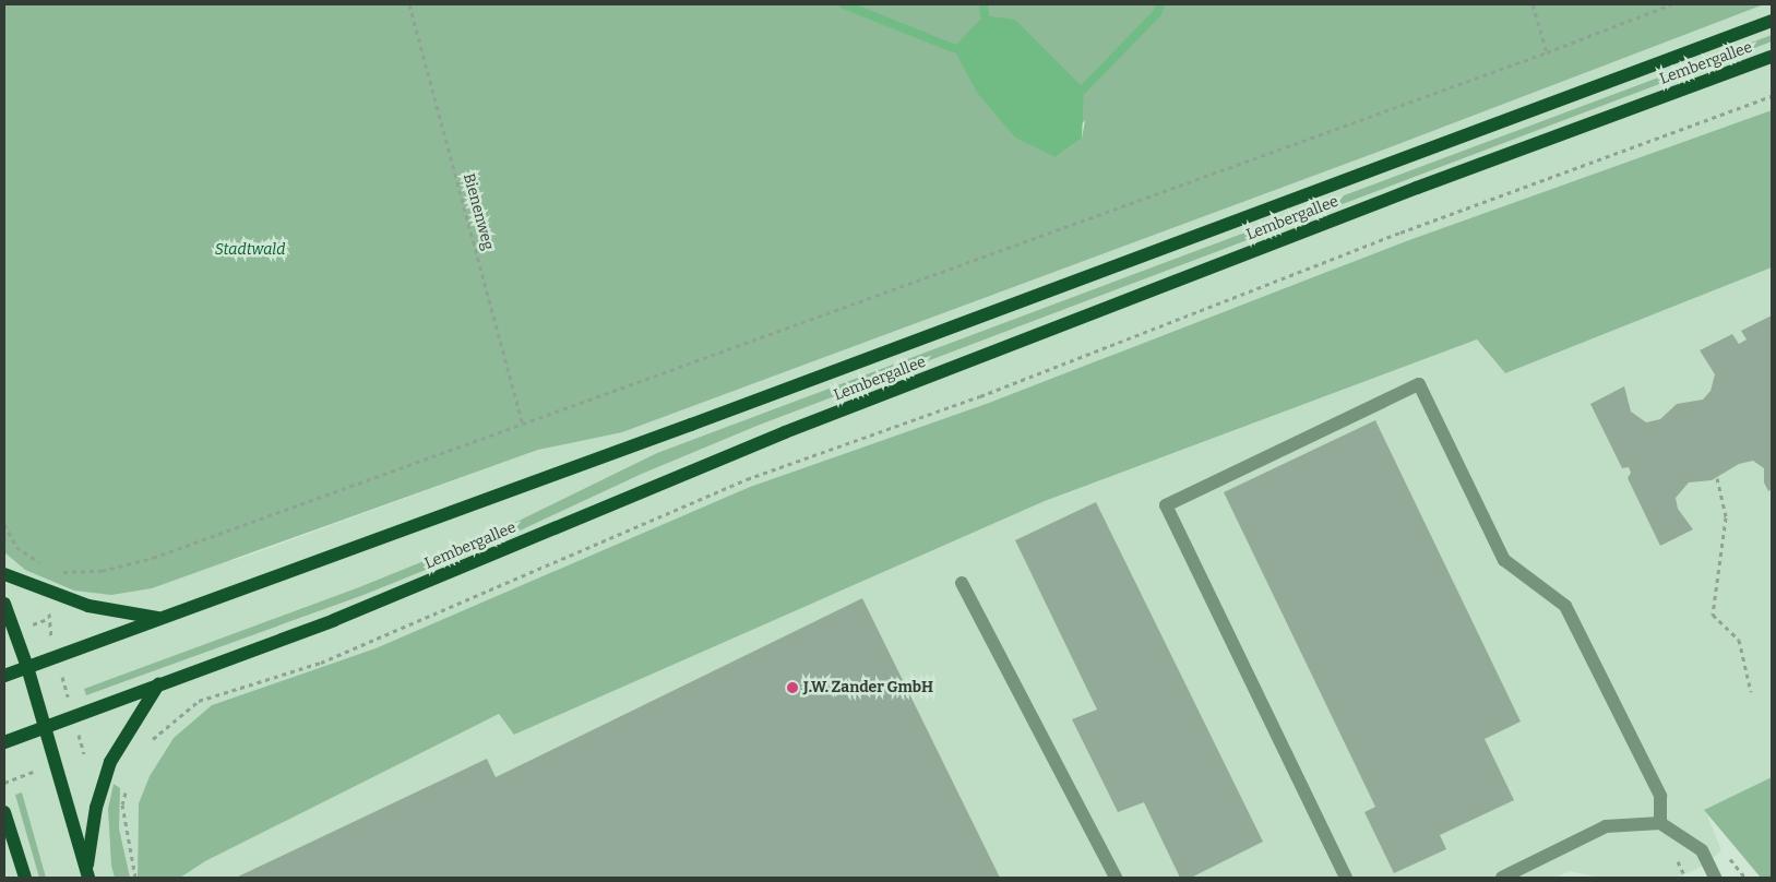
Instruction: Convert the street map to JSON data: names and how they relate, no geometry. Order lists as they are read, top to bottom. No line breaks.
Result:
{"streets":{"main road":["Lembergallee"],"path":["Bienenweg"]},"parks":["Stadtwald"],"places":["J.W. Zander GmbH"]}
